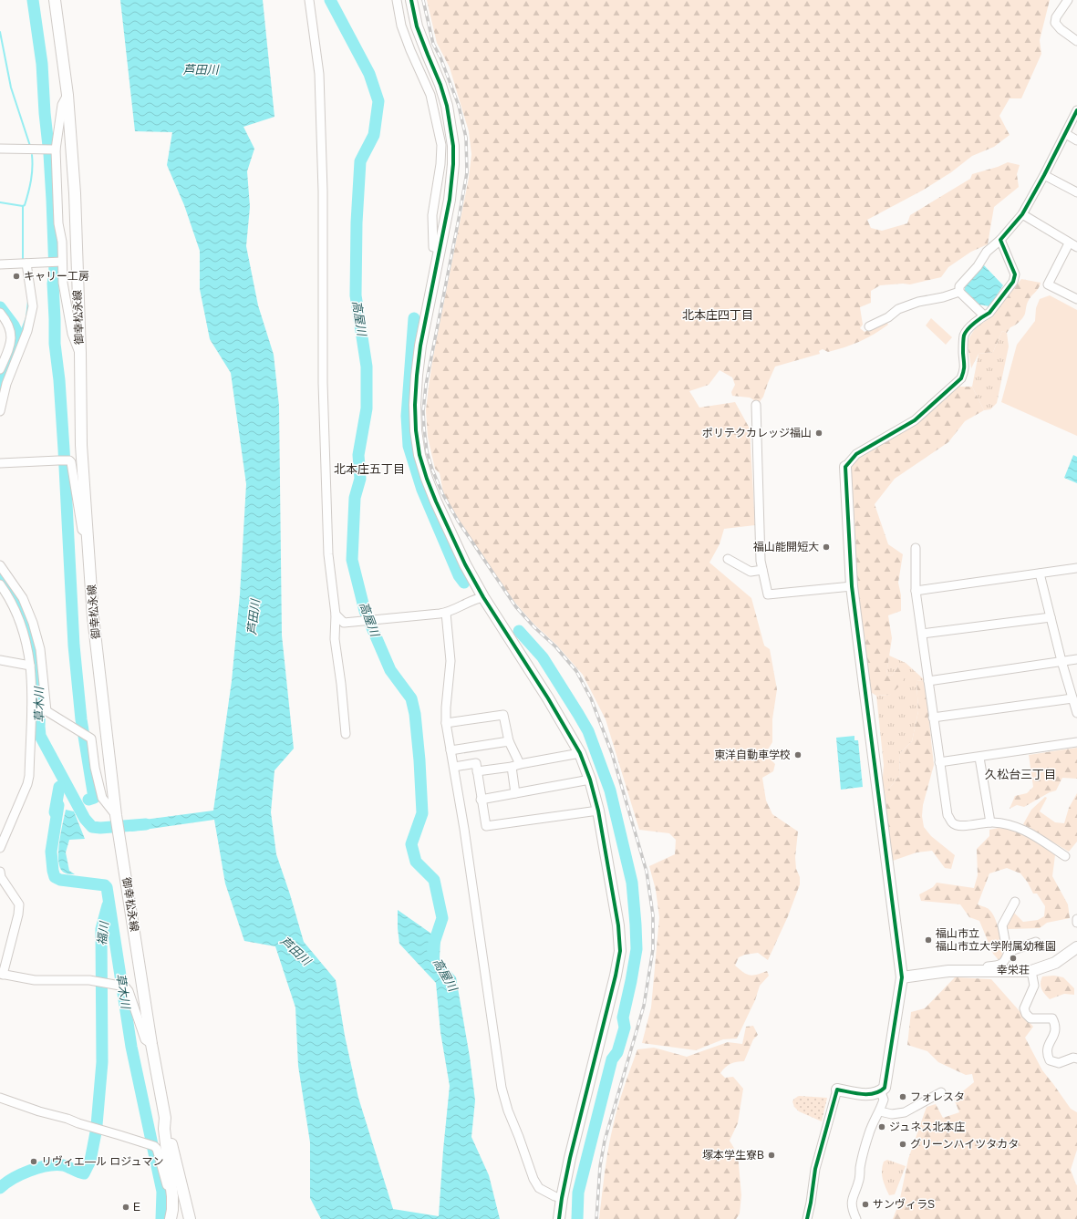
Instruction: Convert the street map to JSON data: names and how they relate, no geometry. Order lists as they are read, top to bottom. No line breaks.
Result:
{"streets":{"street":["御幸松永線"]},"districts":["北本庄四丁目","北本庄五丁目","久松台三丁目"],"water":["芦田川","高屋川","草木川","福川"],"places":["キャリー工房","ポリテクカレッジ福山","福山能開短大","東洋自動車学校","福山市立 福山市立大学附属幼稚園","幸栄荘","フォレスタ","ジュネス北本庄","グリーンハイツタカタ","塚本学生寮B","リヴィエ―ル ロジュマン","サンヴィラS","E"]}
